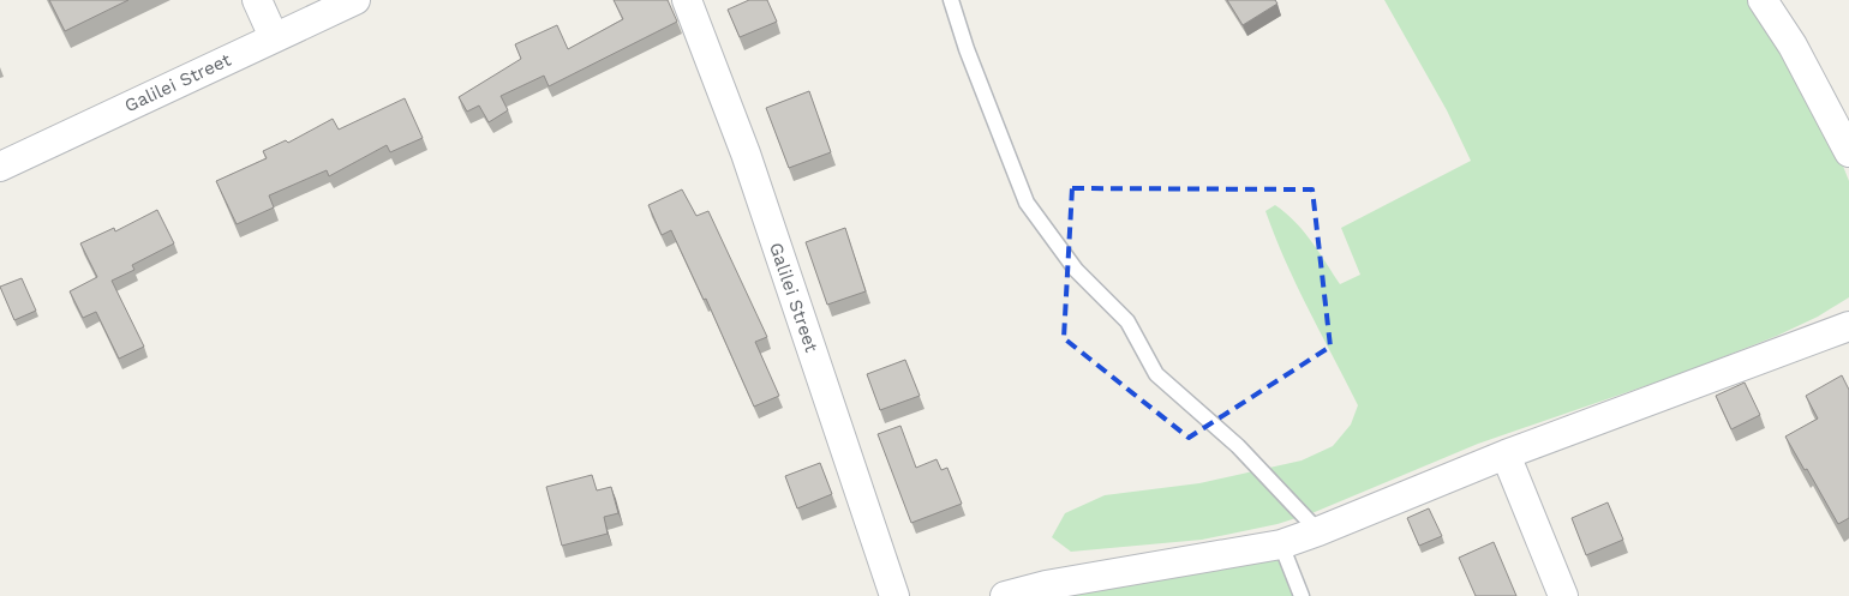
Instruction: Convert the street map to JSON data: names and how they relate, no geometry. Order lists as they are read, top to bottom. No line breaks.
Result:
{"streets":{"street":["Galilei Street"]}}
